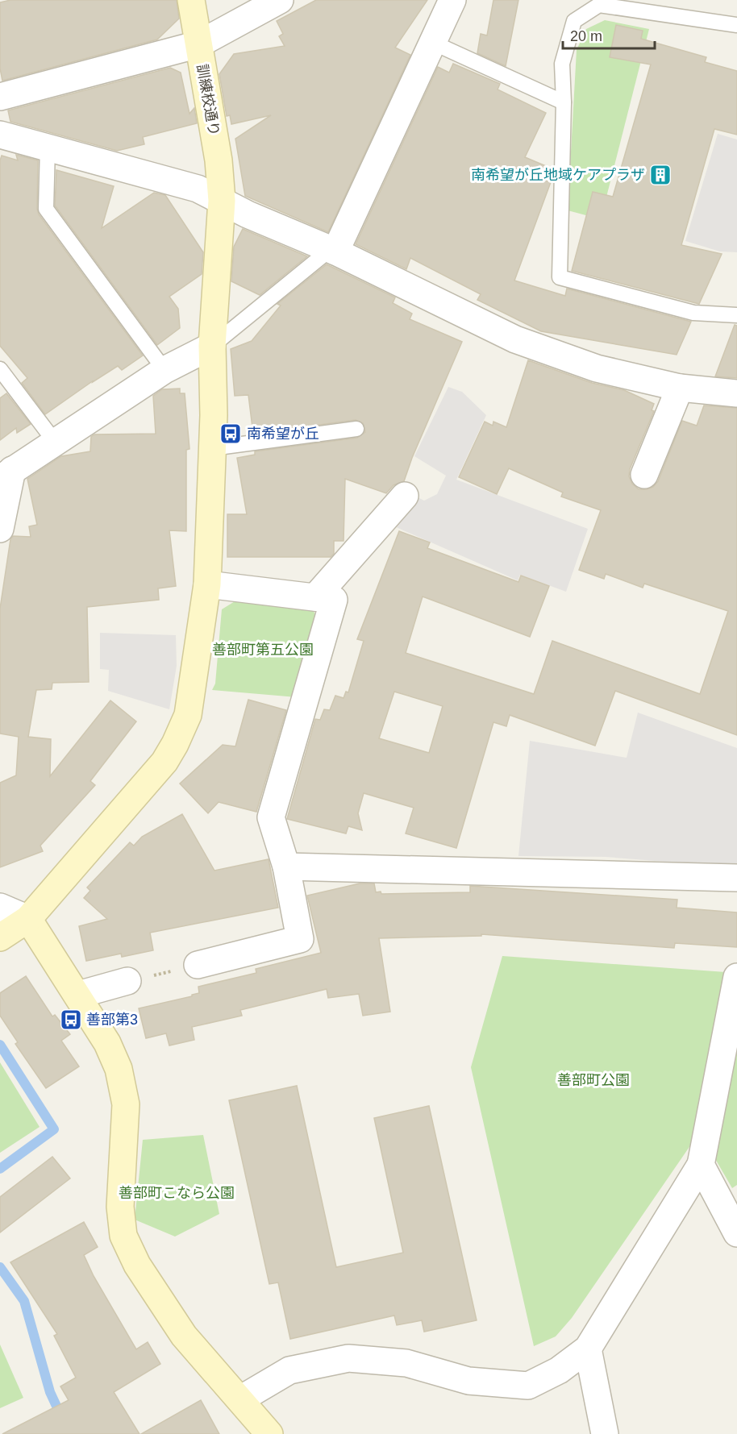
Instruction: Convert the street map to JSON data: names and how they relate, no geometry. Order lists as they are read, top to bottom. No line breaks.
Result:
{"streets":{"street":["訓練校通り"]},"parks":["善部町第五公園","善部町公園","善部町こなら公園"],"places":{"building":["南希望が丘地域ケアプラザ"],"bus stop":["南希望が丘","善部第3"]},"scale_bar":"20 m"}
